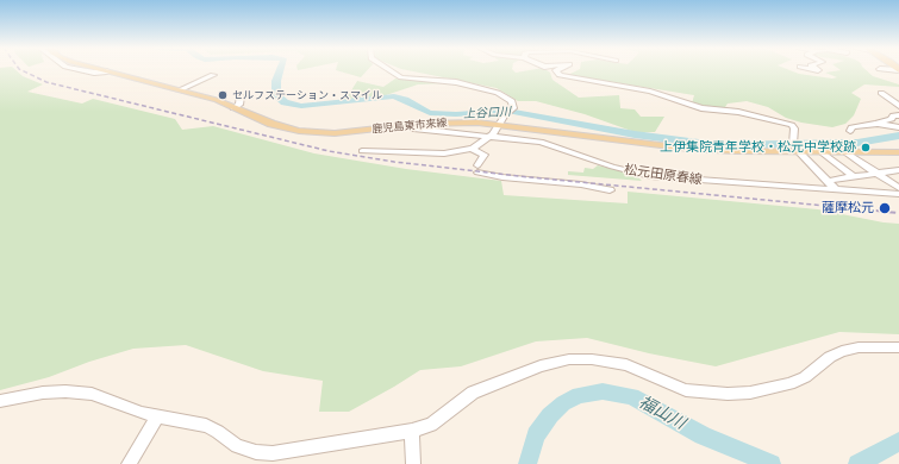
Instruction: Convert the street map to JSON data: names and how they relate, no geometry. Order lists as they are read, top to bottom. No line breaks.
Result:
{"streets":{"main road":["鹿児島東市来線"],"street":["松元田原春線"]},"crossings":[["鹿児島東市来線","松元田原春線"]],"water":["上谷口川","福山川"],"places":["セルフステーション・スマイル","上伊集院青年学校・松元中学校跡","薩摩松元"]}
